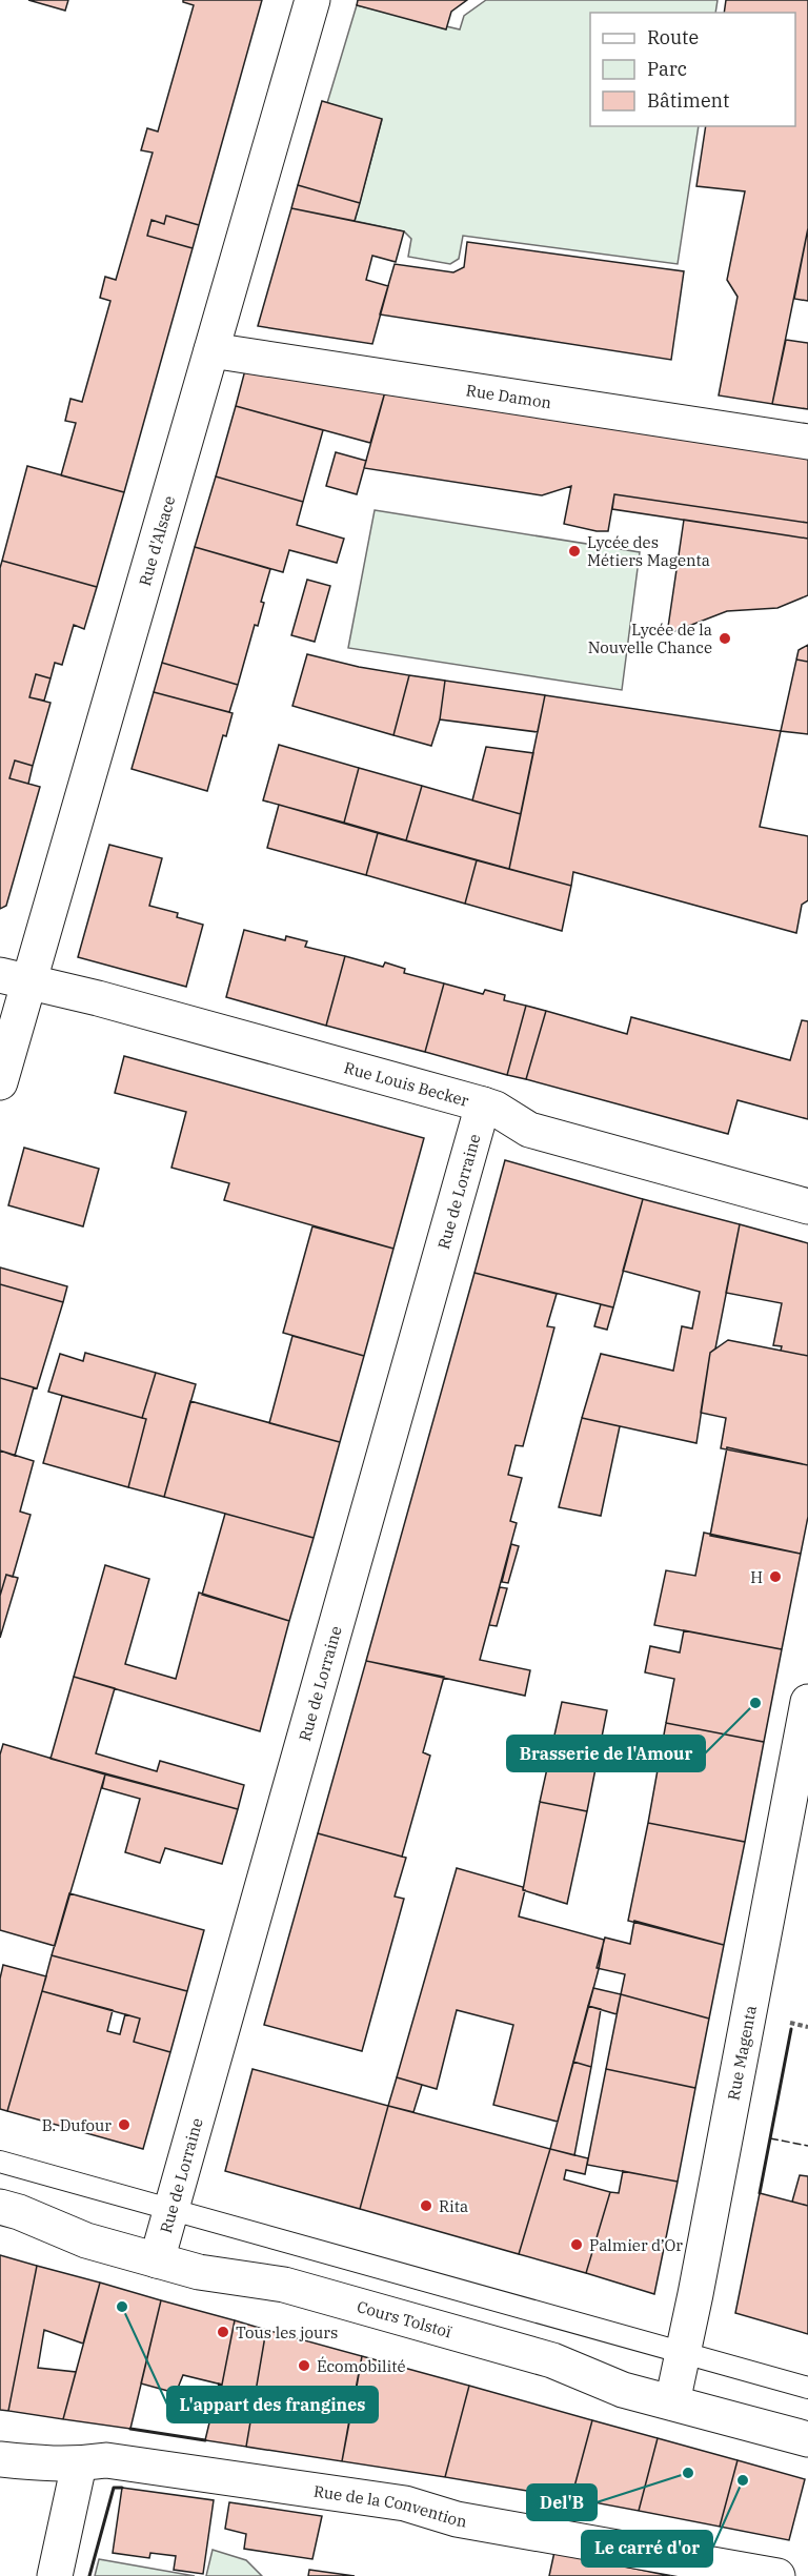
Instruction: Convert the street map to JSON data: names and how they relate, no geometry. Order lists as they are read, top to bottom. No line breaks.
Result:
{"streets":{"street":["Rue Damon","Rue d'Alsace","Rue Louis Becker","Rue de Lorraine","Rue Magenta","Cours Tolstoï","Rue de la Convention"]},"crossings":[["Rue Damon","Rue d'Alsace"],["Rue d'Alsace","Rue Louis Becker"],["Rue Louis Becker","Rue de Lorraine"],["Rue de Lorraine","Cours Tolstoï"],["Rue Magenta","Cours Tolstoï"]],"places":["Lycée des Métiers Magenta","Lycée de la Nouvelle Chance","H","Brasserie de l'Amour","B. Dufour","Rita","Palmier d’Or","L'appart des frangines","Tous les jours","Écomobilité","Del'B","Le carré d'or"],"legend":["Route","Parc","Bâtiment"]}
